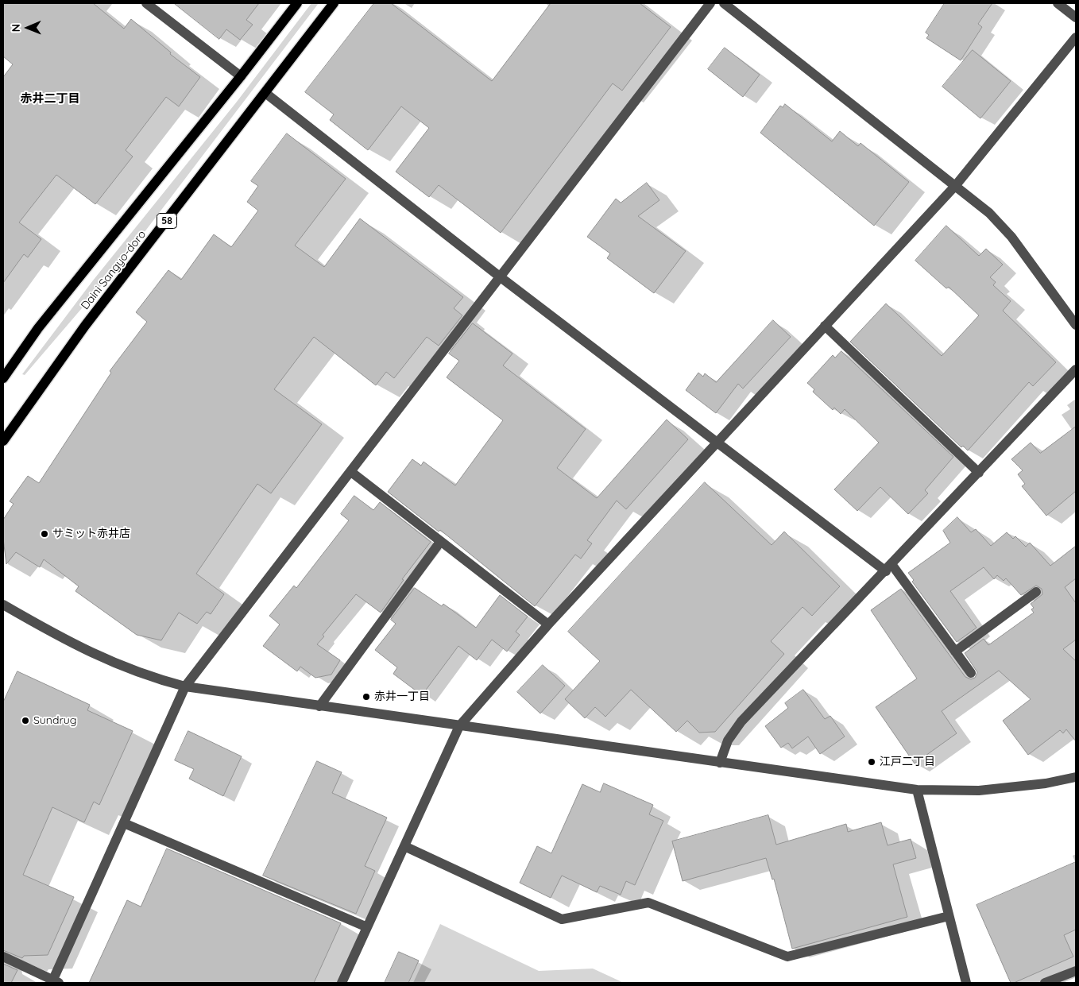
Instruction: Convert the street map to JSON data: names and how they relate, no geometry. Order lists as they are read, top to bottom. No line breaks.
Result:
{"streets":{"main road":["58","Daini Sangyo-doro"]},"districts":["赤井二丁目"],"places":["サミット赤井店","赤井一丁目","Sundrug","江戸二丁目"],"north":"left"}
